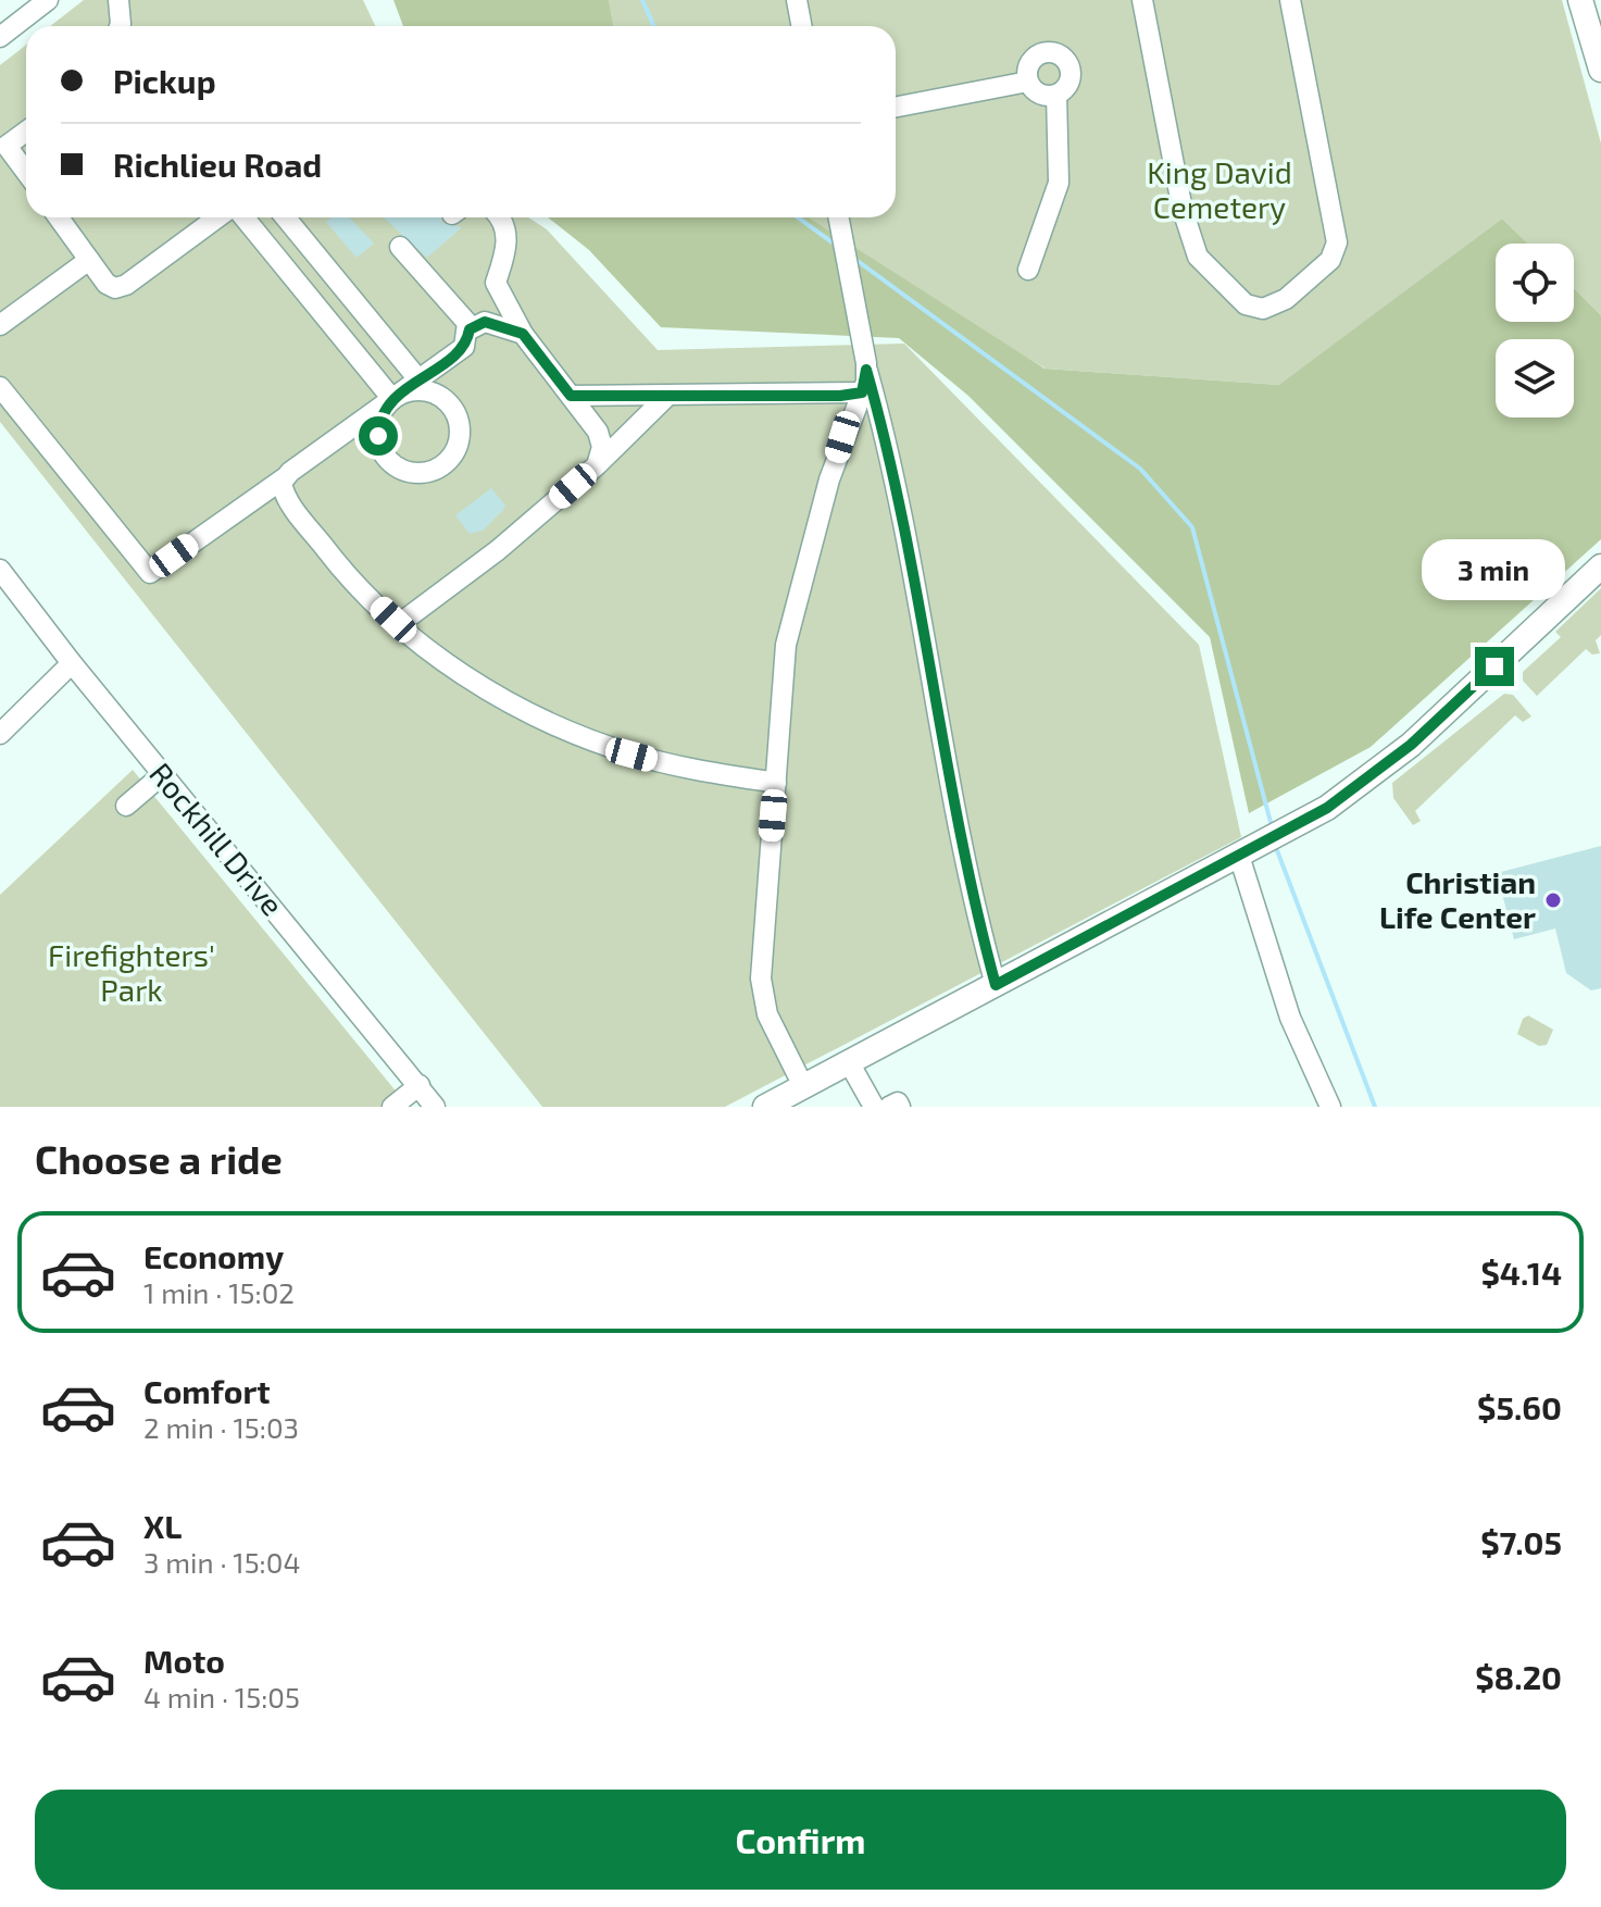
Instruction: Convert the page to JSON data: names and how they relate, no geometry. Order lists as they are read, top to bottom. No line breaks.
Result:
{"streets":{"street":["Rockhill Drive"]},"parks":["King David Cemetery","Firefighters' Park"],"places":["Christian Life Center"],"page":{"banner":["Pickup","Richlieu Road"],"bubble":"3 min","heading":"Choose a ride","list":[{"name":"Economy","note":"1 min · 15:02","value":"$4.14"},{"name":"Comfort","note":"2 min · 15:03","value":"$5.60"},{"name":"XL","note":"3 min · 15:04","value":"$7.05"},{"name":"Moto","note":"4 min · 15:05","value":"$8.20"}],"buttons":"Confirm"}}
